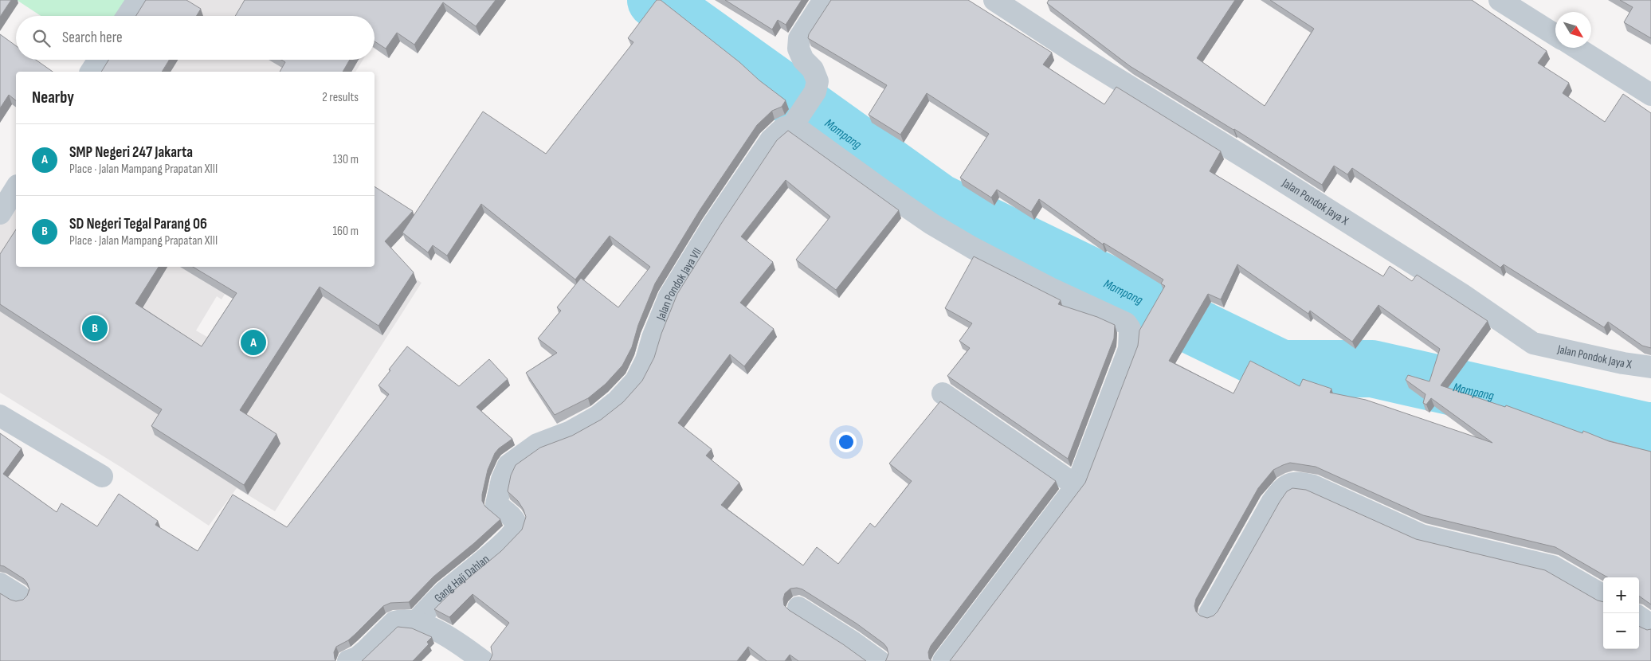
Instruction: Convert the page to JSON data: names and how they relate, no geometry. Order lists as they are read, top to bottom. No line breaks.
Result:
{"streets":{"street":["Jalan Pondok Jaya X","Jalan Pondok Jaya VII","Gang Haji Dahlan"]},"crossings":[["Jalan Pondok Jaya VII","Gang Haji Dahlan"]],"water":["Mampang"],"north":"bottom right","page":{"search":"Search here","heading":["Nearby","2 results"],"list":[{"mark":"A","name":"SMP Negeri 247 Jakarta","note":"Place · Jalan Mampang Prapatan XIII","value":"130 m"},{"mark":"B","name":"SD Negeri Tegal Parang 06","note":"Place · Jalan Mampang Prapatan XIII","value":"160 m"}],"pins":["B","A"],"map_buttons":["+","−"]}}
